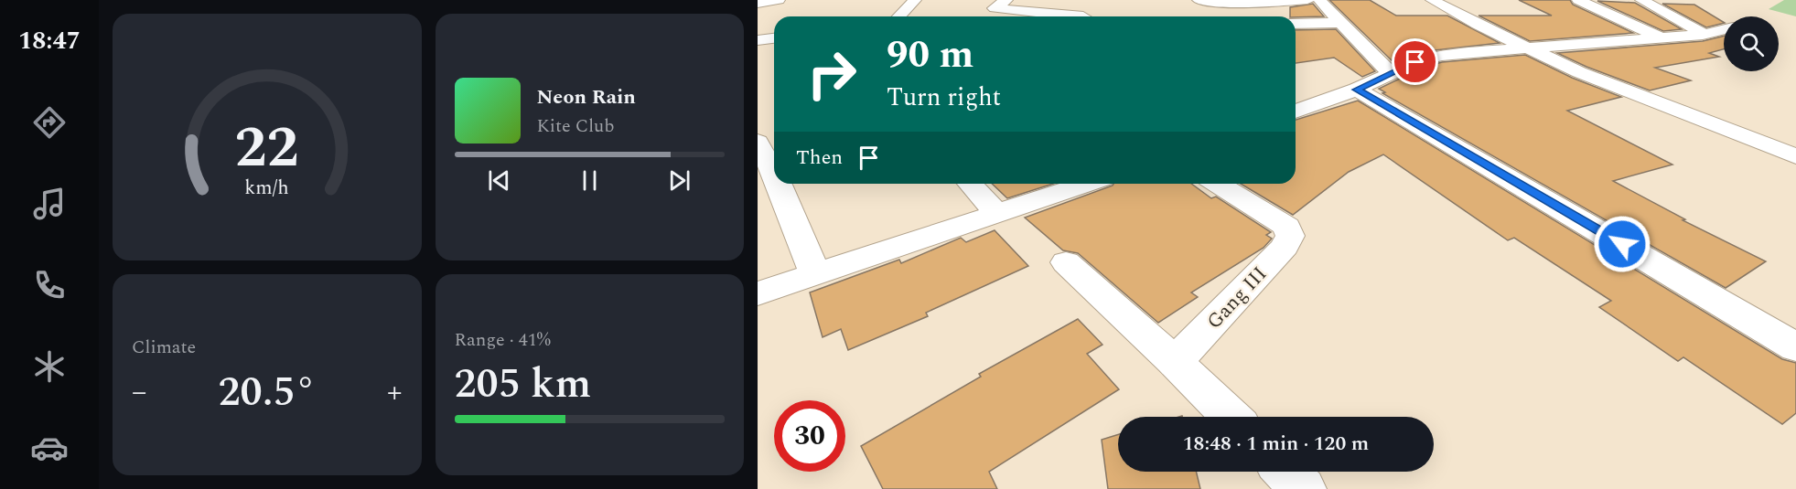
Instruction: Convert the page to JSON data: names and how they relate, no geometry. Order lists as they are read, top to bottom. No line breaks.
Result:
{"streets":{"street":["Gang III"]},"page":{"tabs":"18:47","turn":["90 m","Turn right"],"song":["Neon Rain","Kite Club"],"then":"Then","tile":["Climate",["Range · 41%","205 km"]],"heat":["−","20.5°","+"],"limit":"30","trip":"18:48 · 1 min · 120 m","gauge":["22","km/h"]}}
